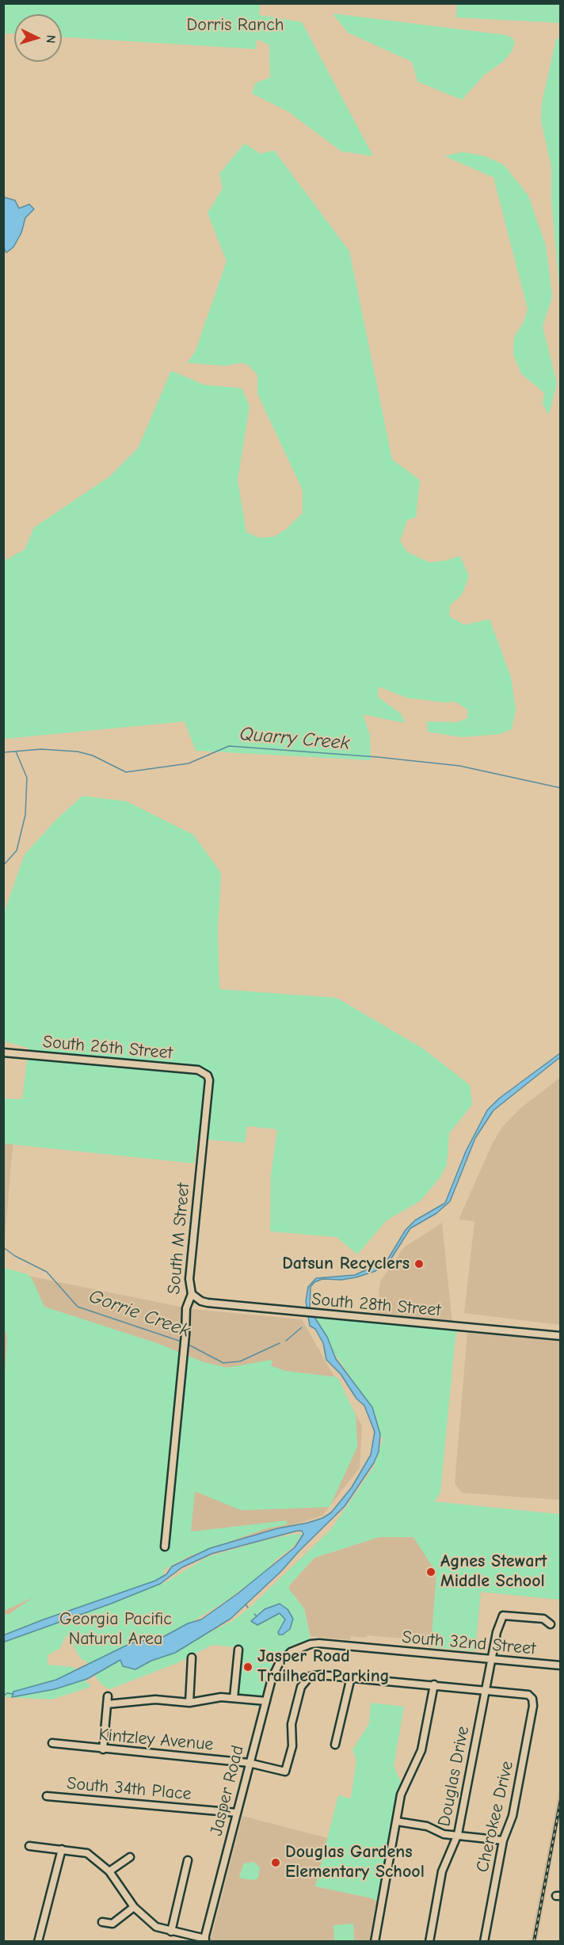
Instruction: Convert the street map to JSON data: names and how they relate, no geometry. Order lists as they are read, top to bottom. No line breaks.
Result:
{"streets":{"street":["South 26th Street","South M Street","South 28th Street","South 32nd Street","Kintzley Avenue","Douglas Drive","South 34th Place","Jasper Road","Cherokee Drive"]},"crossings":[["South 26th Street","South M Street"],["South M Street","South 28th Street"],["South 32nd Street","Douglas Drive"],["South 32nd Street","Jasper Road"],["Kintzley Avenue","Jasper Road"],["Douglas Drive","Cherokee Drive"],["South 34th Place","Jasper Road"]],"water":["Quarry Creek","Gorrie Creek"],"parks":["Dorris Ranch","Georgia Pacific Natural Area"],"places":["Datsun Recyclers","Agnes Stewart Middle School","Jasper Road Trailhead Parking","Douglas Gardens Elementary School"],"north":"right"}
